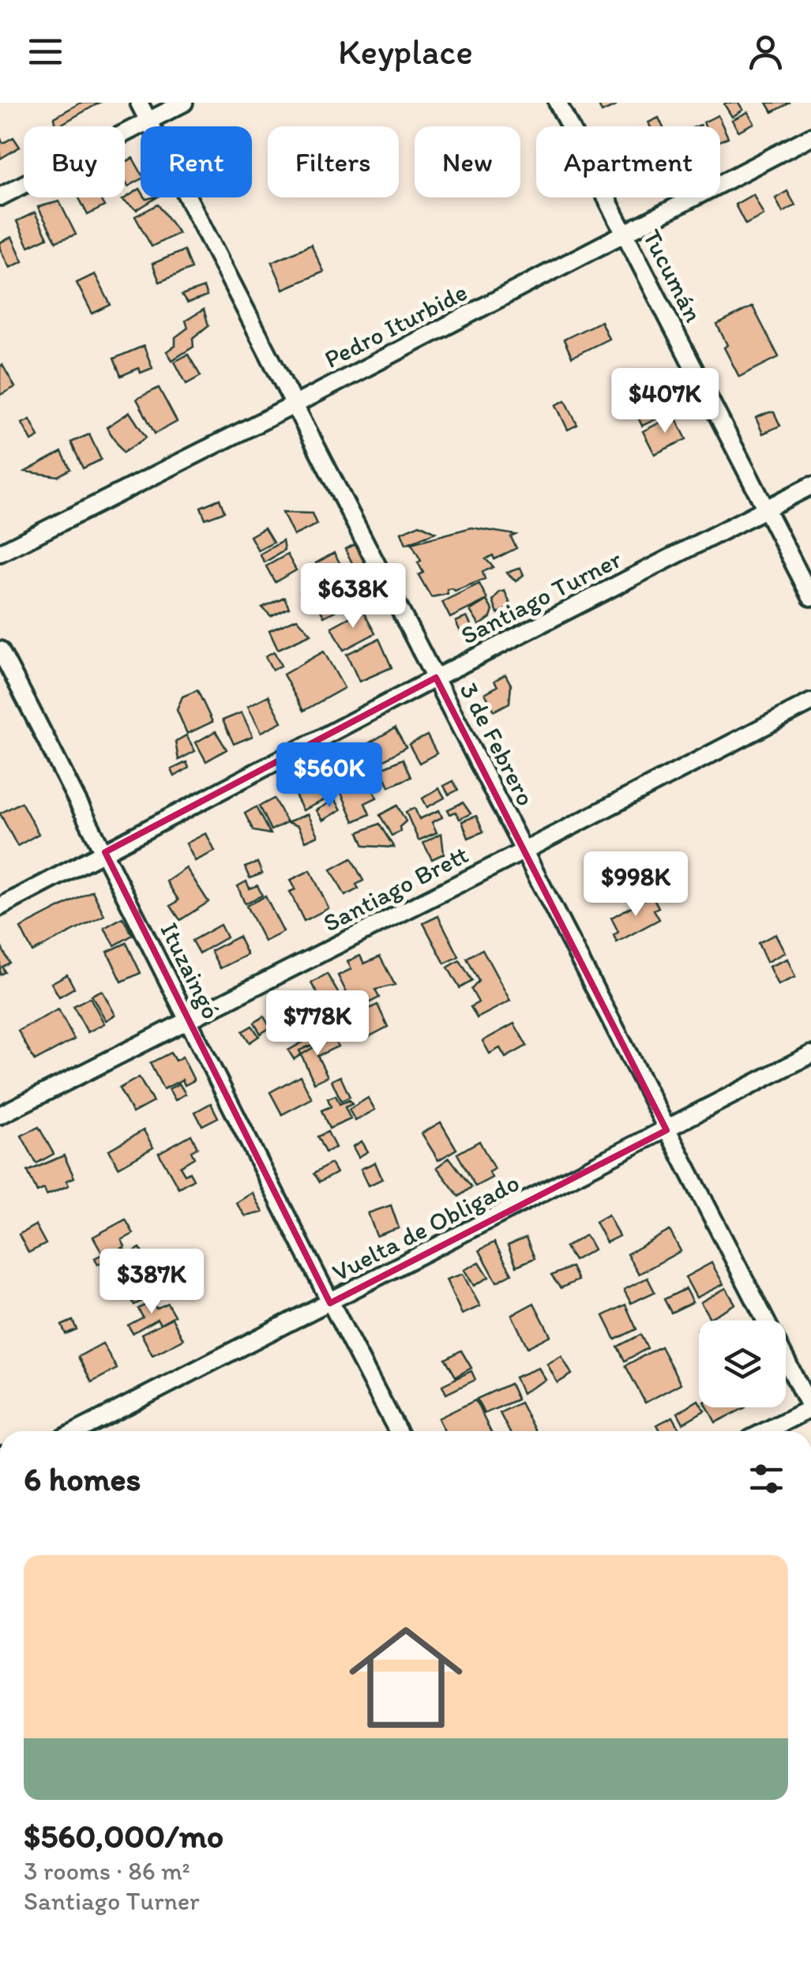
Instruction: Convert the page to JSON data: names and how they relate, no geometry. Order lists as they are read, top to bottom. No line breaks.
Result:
{"streets":{"street":["Tucumán","Pedro Iturbide","Santiago Turner","3 de Febrero","Santiago Brett","Ituzaingó","Vuelta de Obligado"]},"crossings":[["Tucumán","Pedro Iturbide"],["Tucumán","Santiago Turner"],["Pedro Iturbide","3 de Febrero"],["Santiago Turner","3 de Febrero"],["Santiago Turner","Ituzaingó"],["3 de Febrero","Santiago Brett"],["3 de Febrero","Vuelta de Obligado"],["Santiago Brett","Ituzaingó"],["Ituzaingó","Vuelta de Obligado"]],"page":{"header":"Keyplace","chip":["Buy","Rent","Filters","New","Apartment"],"price":["$407K","$638K","$560K","$998K","$778K","$387K"],"heading":"6 homes","list":[{"name":"$560,000/mo","note":"3 rooms · 86 m² · Santiago Turner"}]}}
